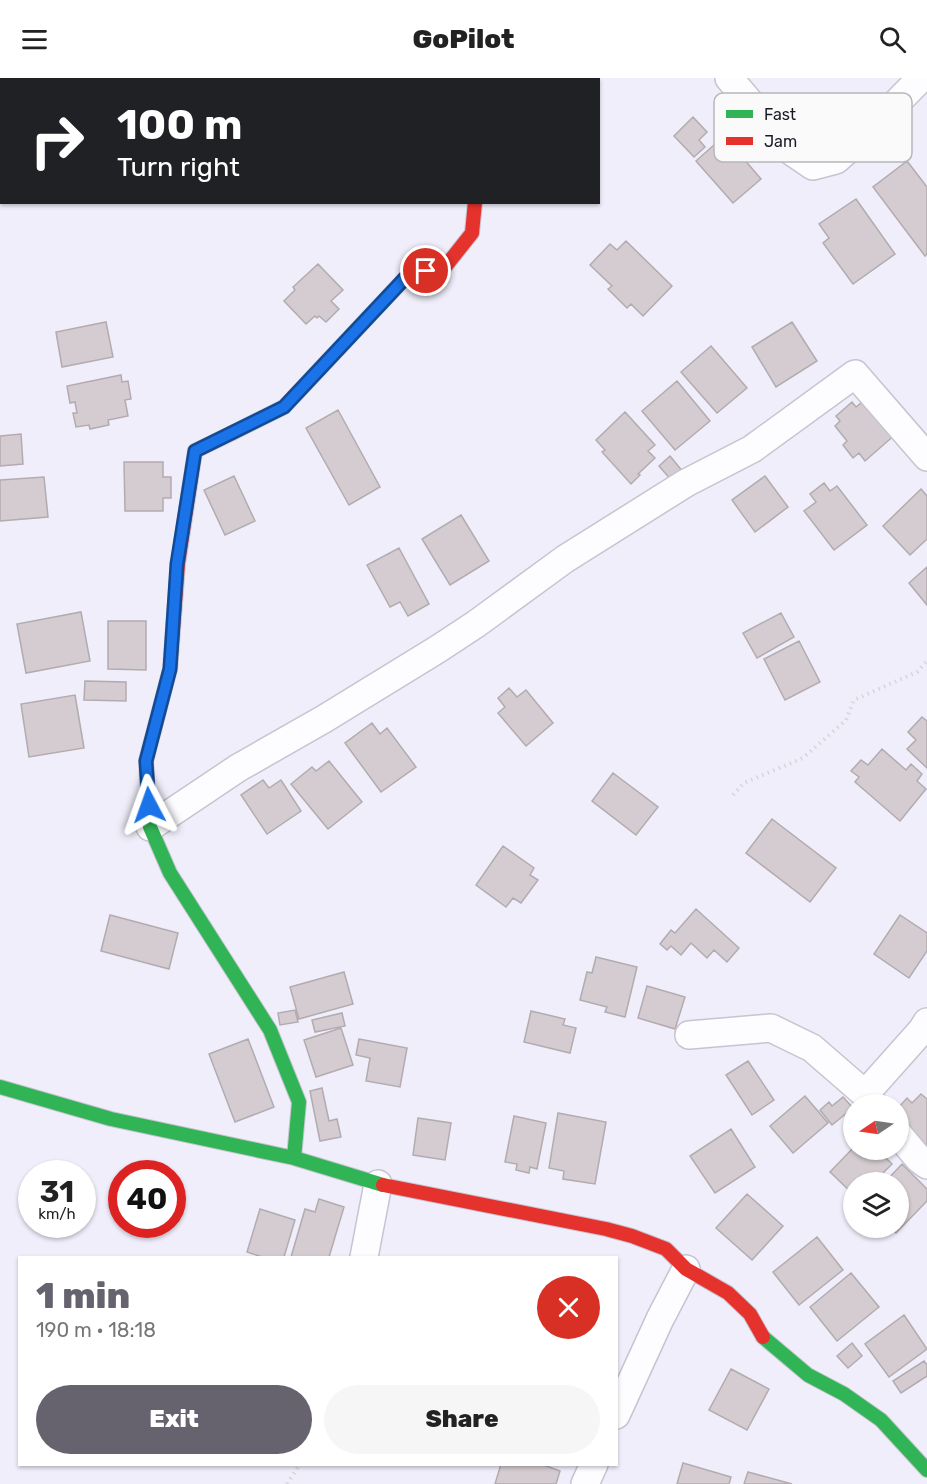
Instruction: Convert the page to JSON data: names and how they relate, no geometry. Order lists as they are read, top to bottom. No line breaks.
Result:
{"legend":["Fast","Jam"],"north":"left","page":{"header":"GoPilot","turn":["100 m","Turn right"],"speed":"31 km/h","limit":"40","heading":["1 min","190 m · 18:18"],"buttons":["Exit","Share"]}}
